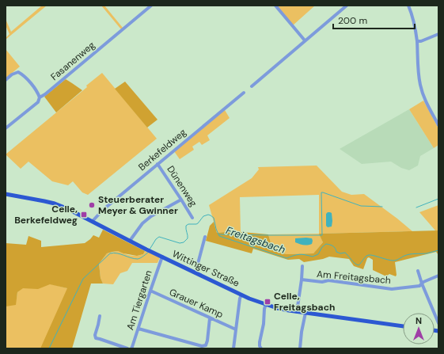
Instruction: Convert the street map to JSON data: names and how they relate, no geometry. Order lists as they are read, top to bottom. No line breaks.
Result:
{"streets":{"main road":["Wittinger Straße"],"street":["Fasanenweg","Berkefeldweg","Dünenweg","Am Freitagsbach","Am Tiergarten","Grauer Kamp"]},"crossings":[["Berkefeldweg","Dünenweg"],["Berkefeldweg","Wittinger Straße"],["Wittinger Straße","Am Tiergarten"],["Am Tiergarten","Grauer Kamp"]],"water":["Freitagsbach"],"places":{"other":["Steuerberater Meyer & Gwinner"],"transit":["Celle, Berkefeldweg","Celle, Freitagsbach"]},"scale_bar":"200 m","north":"top"}
